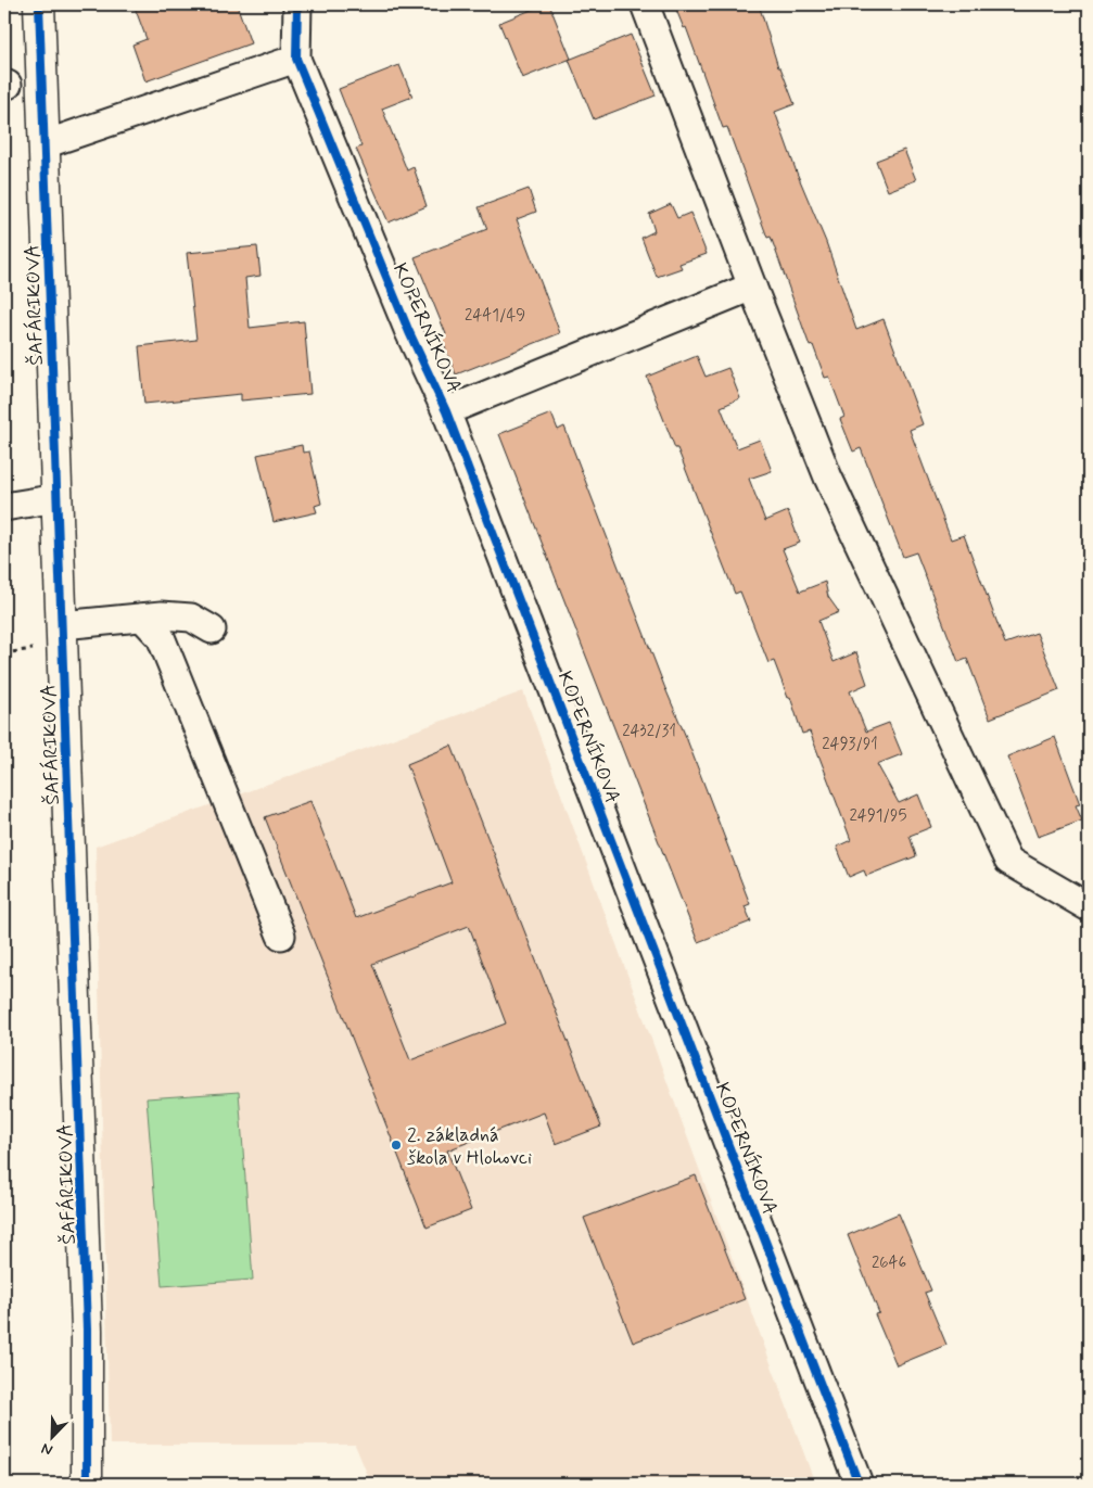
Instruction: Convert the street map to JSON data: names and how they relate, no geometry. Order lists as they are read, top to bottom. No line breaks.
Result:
{"streets":{"main road":["ŠAFÁRIKOVA"],"street":["KOPERNÍKOVA"]},"places":["2. základná škola v Hlohovci"],"house_numbers":["2441/49","2432/31","2493/91","2491/95","2646"],"north":"bottom left"}
